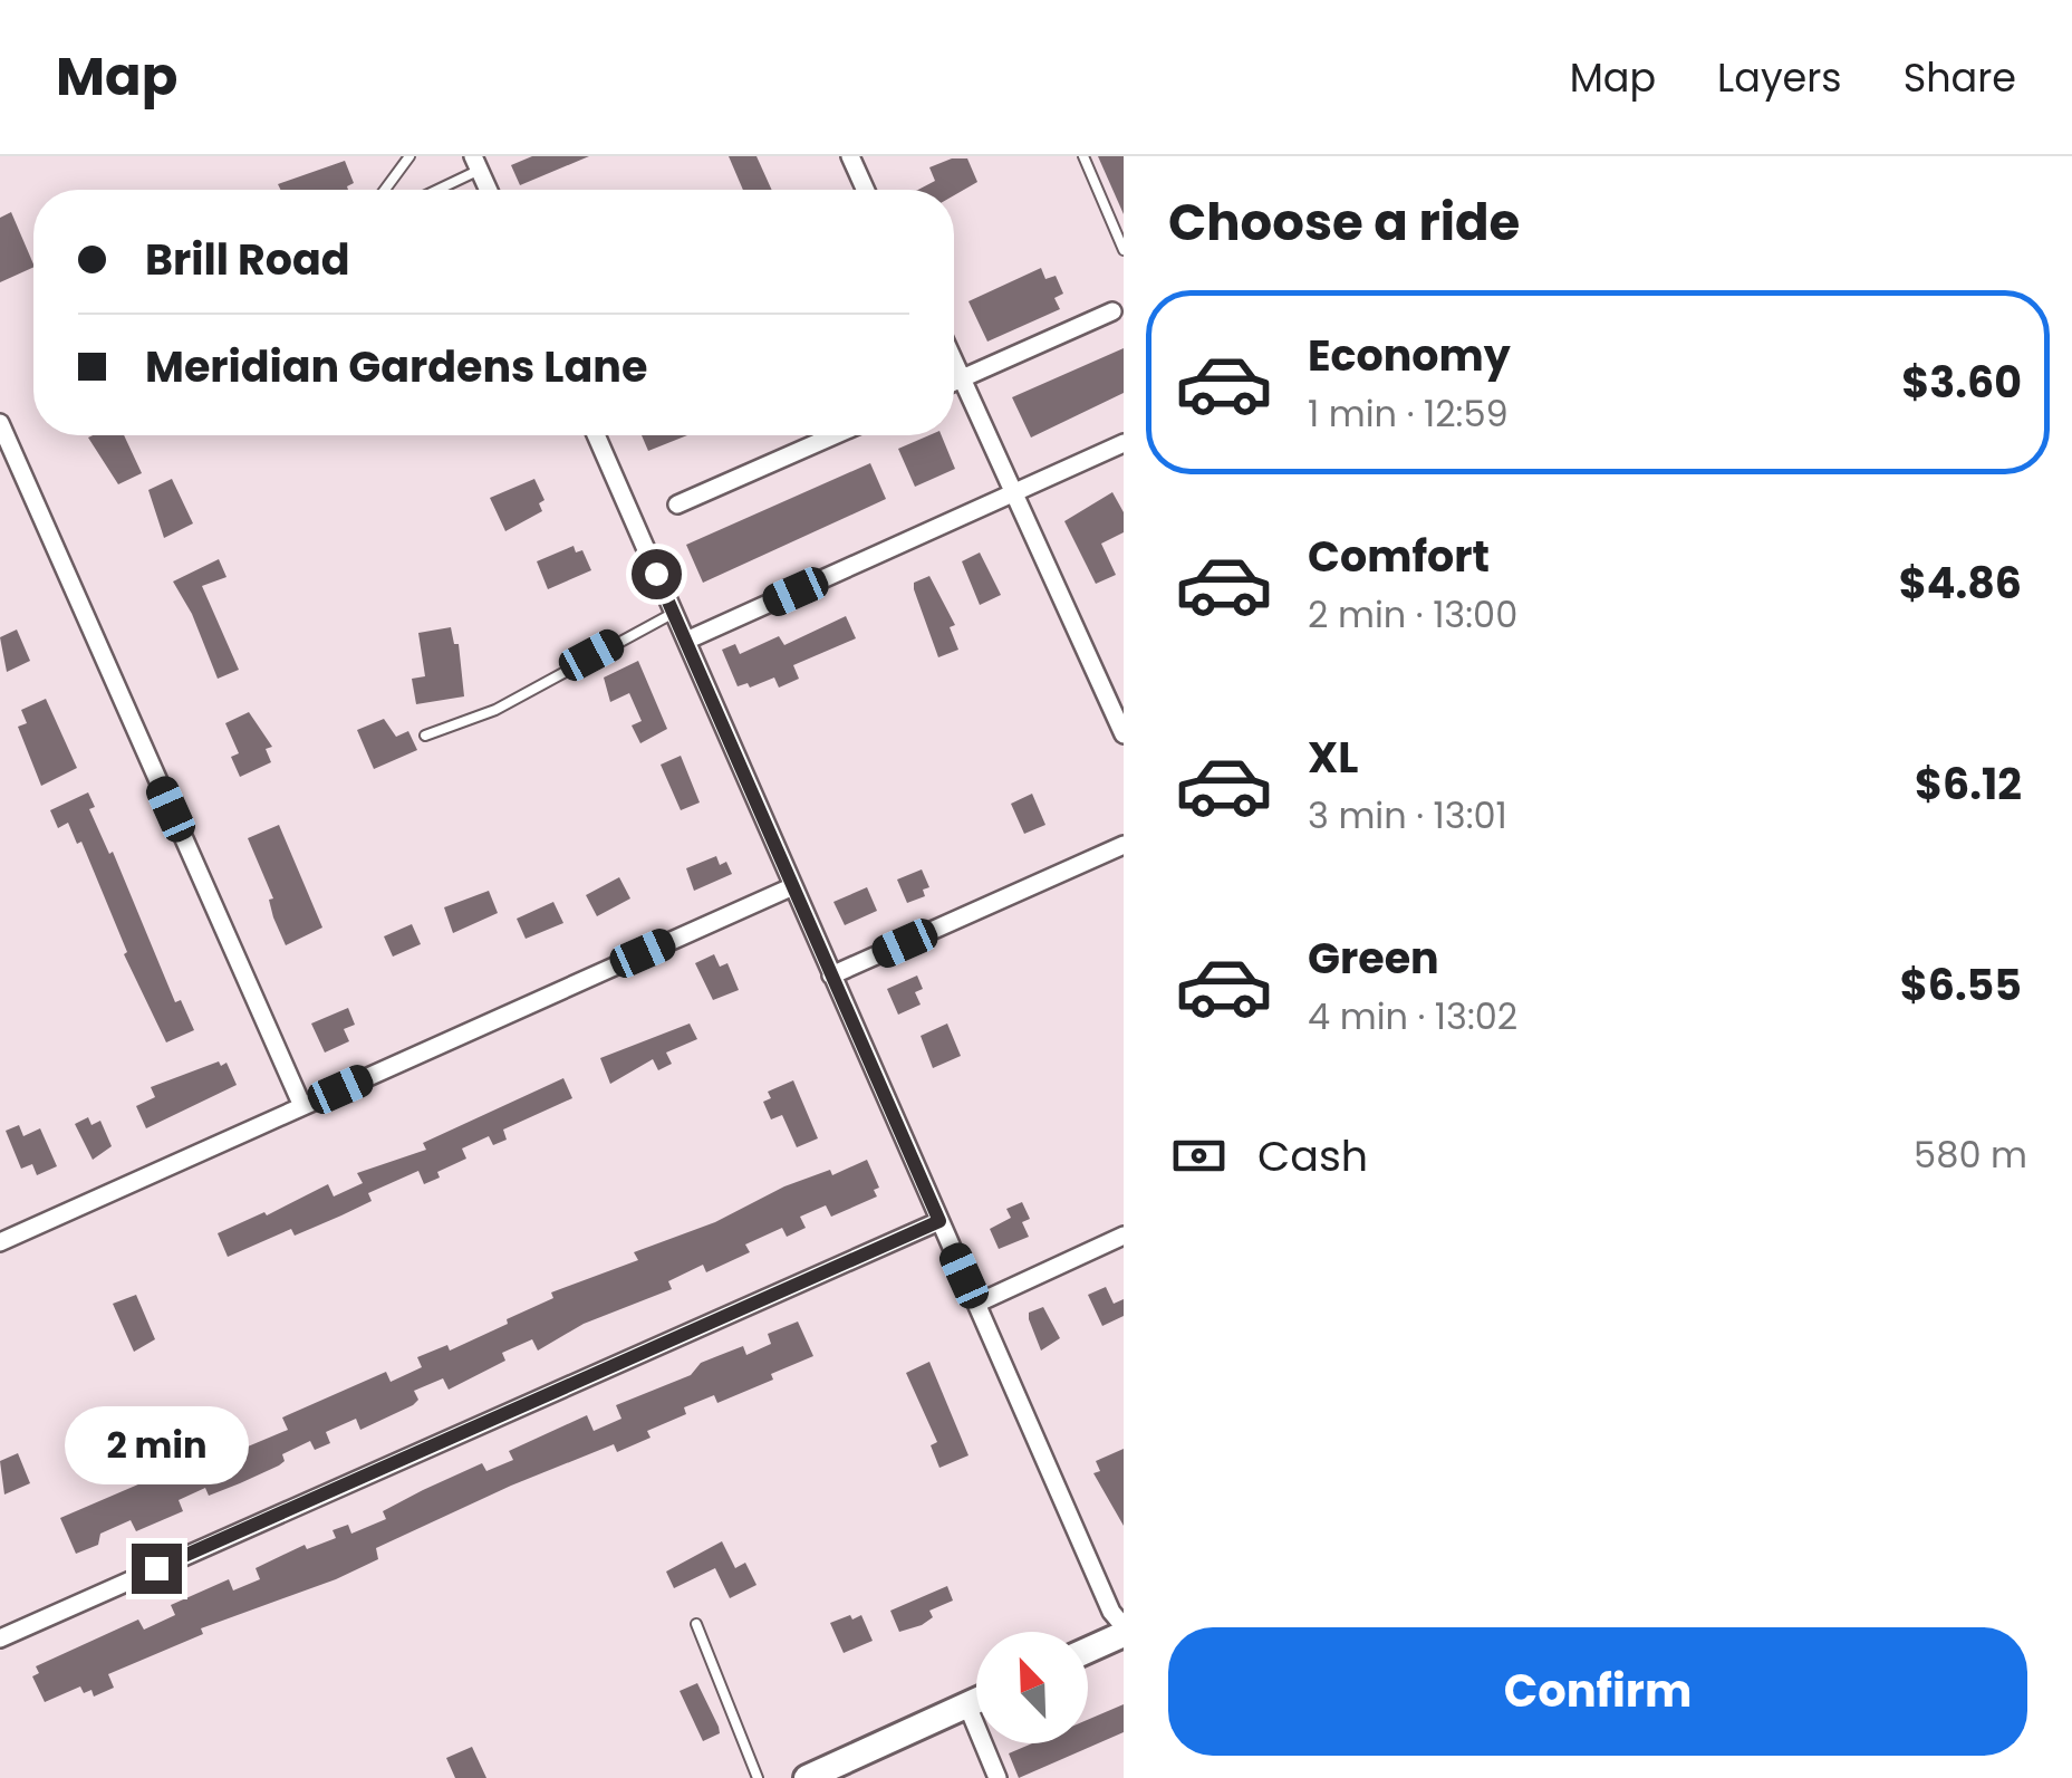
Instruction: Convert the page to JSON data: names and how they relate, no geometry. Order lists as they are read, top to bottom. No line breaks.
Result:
{"north":"top left","page":{"header":"Map","nav":["Map","Layers","Share"],"heading":"Choose a ride","banner":["Brill Road","Meridian Gardens Lane"],"list":[{"name":"Economy","note":"1 min · 12:59","value":"$3.60"},{"name":"Comfort","note":"2 min · 13:00","value":"$4.86"},{"name":"XL","note":"3 min · 13:01","value":"$6.12"},{"name":"Green","note":"4 min · 13:02","value":"$6.55"}],"pay":["Cash","580 m"],"bubble":"2 min","buttons":"Confirm"}}
